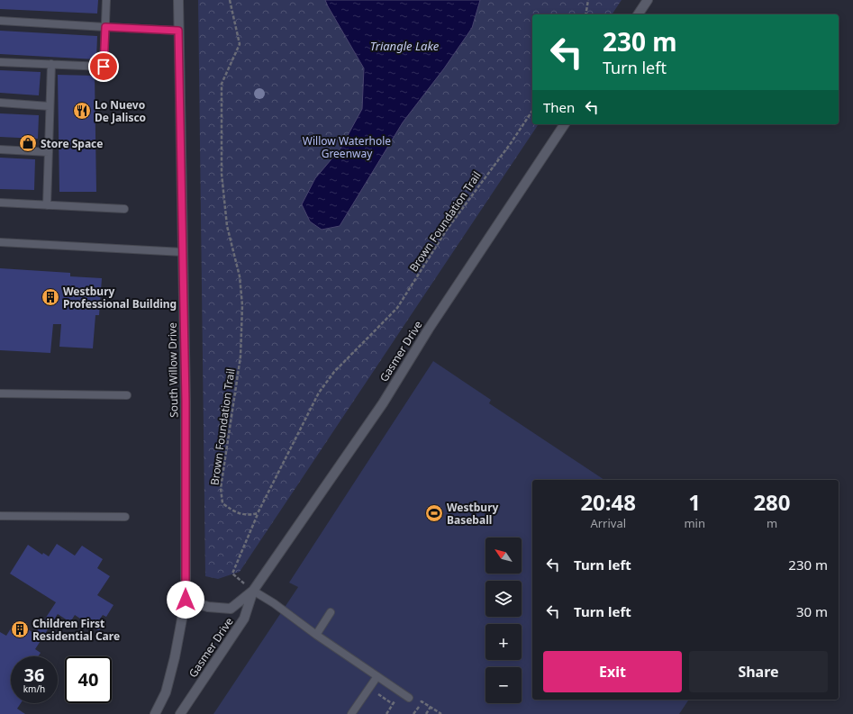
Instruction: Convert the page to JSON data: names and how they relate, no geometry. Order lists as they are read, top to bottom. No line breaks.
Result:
{"streets":{"street":["Gasmer Drive","South Willow Drive"],"path":["Brown Foundation Trail"]},"crossings":[["Gasmer Drive","South Willow Drive"]],"water":["Triangle Lake"],"parks":["Willow Waterhole Greenway"],"places":{"restaurant":["Lo Nuevo De Jalisco"],"shop":["Store Space"],"building":["Westbury Professional Building","Children First Residential Care"],"sports":["Westbury Baseball"]},"north":"top left","page":{"turn":["230 m","Turn left"],"then":"Then","eta":["20:48","Arrival","1","min","280","m"],"map_buttons":["+","−"],"list":[{"name":"Turn left","value":"230 m"},{"name":"Turn left","value":"30 m"}],"buttons":["Exit","Share"],"speed":"36 km/h","limit":"40"}}
